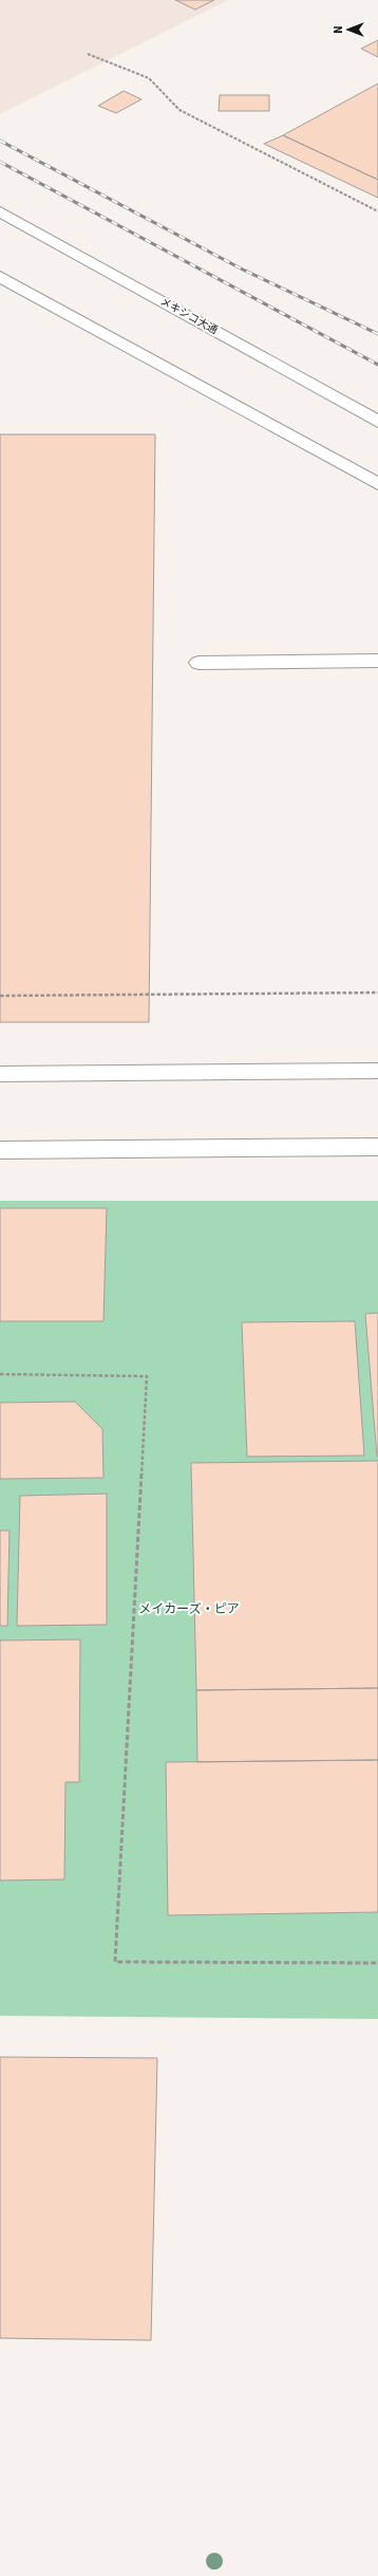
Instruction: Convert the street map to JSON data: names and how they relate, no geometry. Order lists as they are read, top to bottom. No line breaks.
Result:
{"streets":{"street":["メキシコ大通"]},"parks":["メイカーズ・ピア"],"north":"left"}
